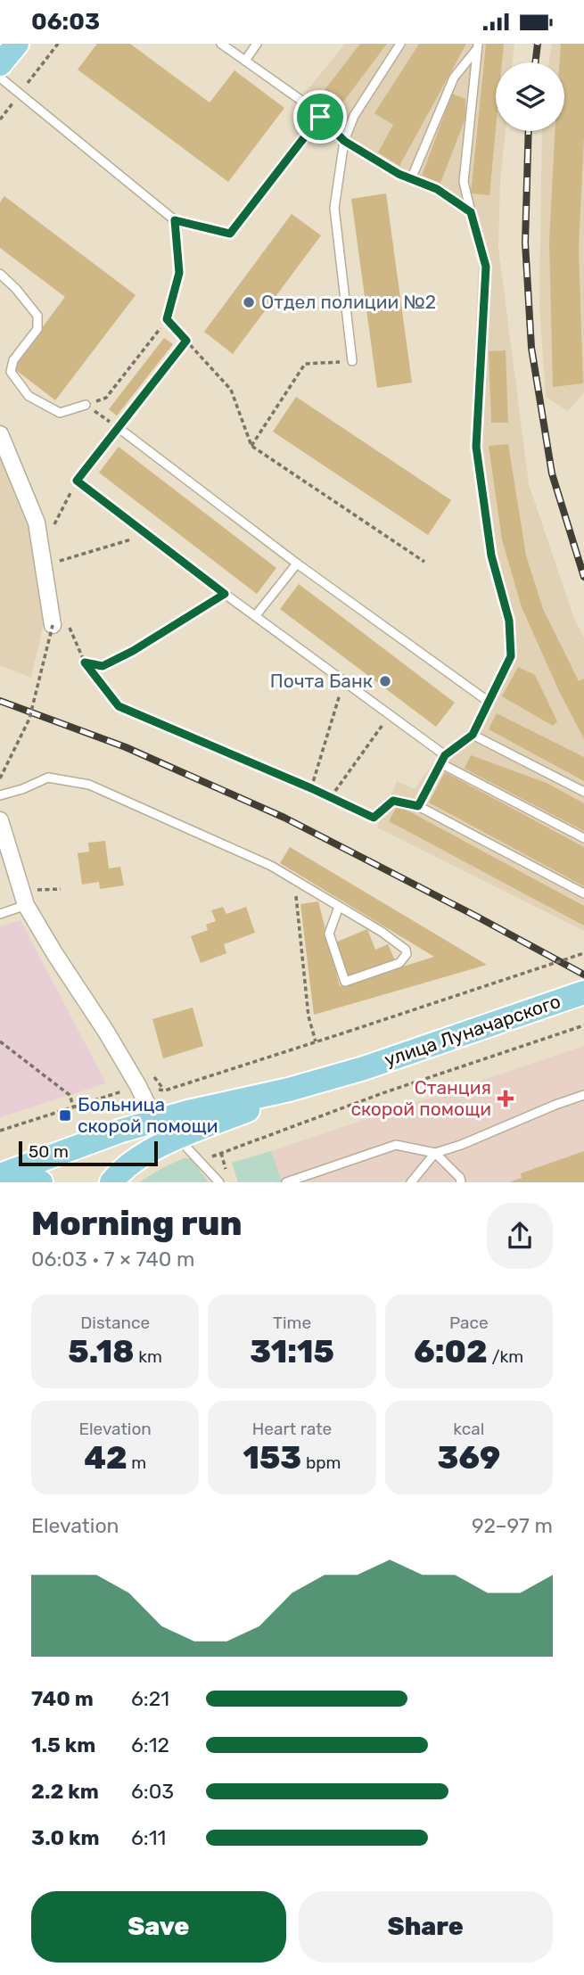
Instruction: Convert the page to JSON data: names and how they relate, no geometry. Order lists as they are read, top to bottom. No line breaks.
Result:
{"streets":{"main road":["улица Луначарского"]},"places":{"other":["Отдел полиции №2","Почта Банк"],"health":["Станция скорой помощи"],"transit":["Больница скорой помощи"]},"scale_bar":"50 m","page":{"status":"06:03","scale":"50 m","heading":["Morning run","06:03 · 7 × 740 m"],"stats":[["Distance","5.18 km"],["Time","31:15"],["Pace","6:02 /km"],["Elevation","42 m"],["Heart rate","153 bpm"],["kcal","369"]],"chart":["Elevation","92–97 m"],"list":[{"name":"740 m","note":"6:21"},{"name":"1.5 km","note":"6:12"},{"name":"2.2 km","note":"6:03"},{"name":"3.0 km","note":"6:11"}],"buttons":["Save","Share"]}}
